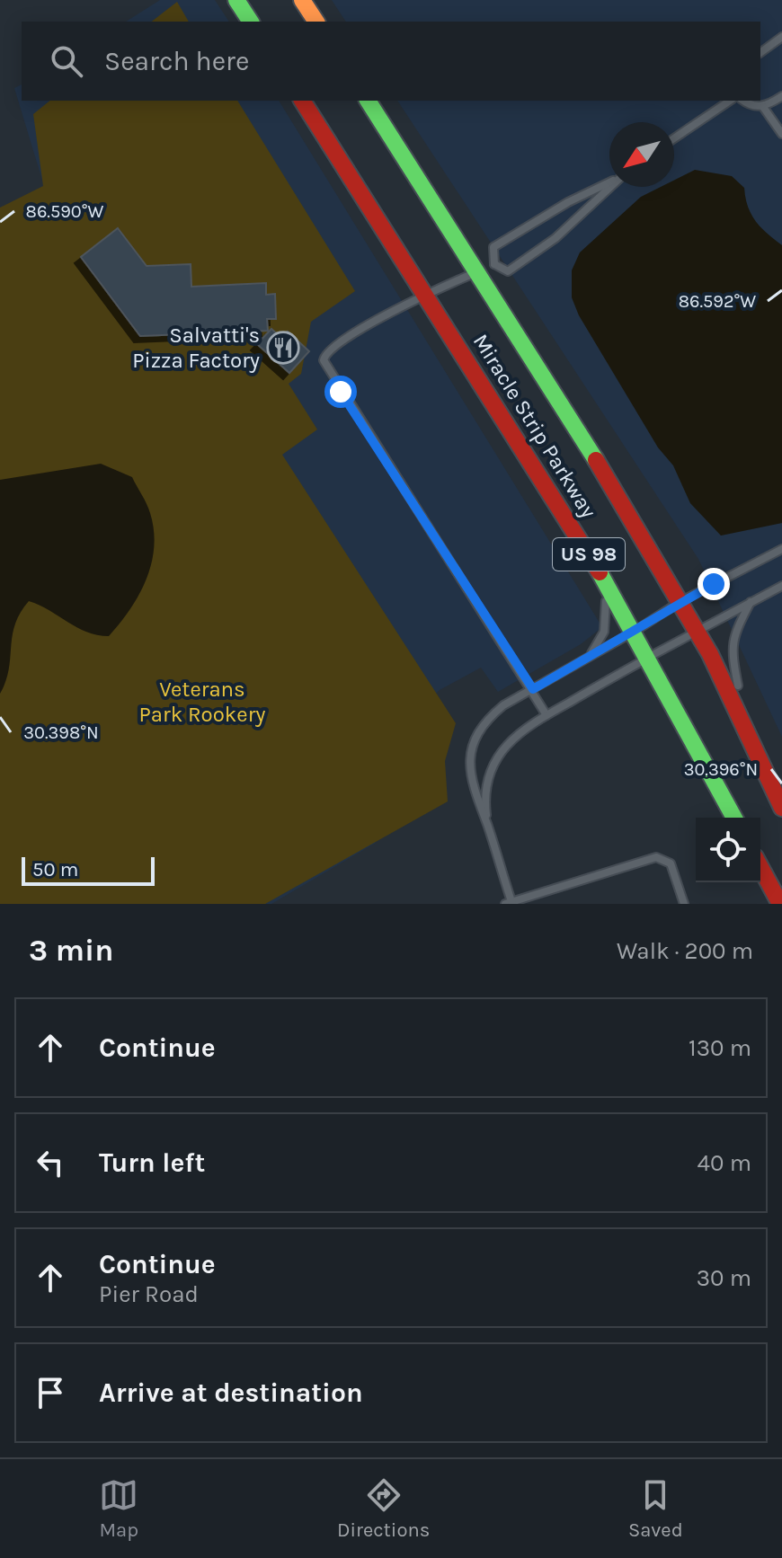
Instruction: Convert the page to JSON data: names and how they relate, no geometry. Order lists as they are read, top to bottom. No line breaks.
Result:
{"streets":{"highway":["Miracle Strip Parkway","US 98"]},"parks":["Veterans Park Rookery"],"places":{"restaurant":["Salvatti's Pizza Factory"]},"scale_bar":"50 m","north":"bottom left","page":{"search":"Search here","scale":"50 m","heading":["3 min","Walk · 200 m"],"list":[["Continue","130 m"],["Turn left","40 m"],["Continue","Pier Road","30 m"],"Arrive at destination"],"nav":["Map","Directions","Saved"]},"coordinates":["86.590°W","86.592°W","30.398°N","30.396°N"]}
